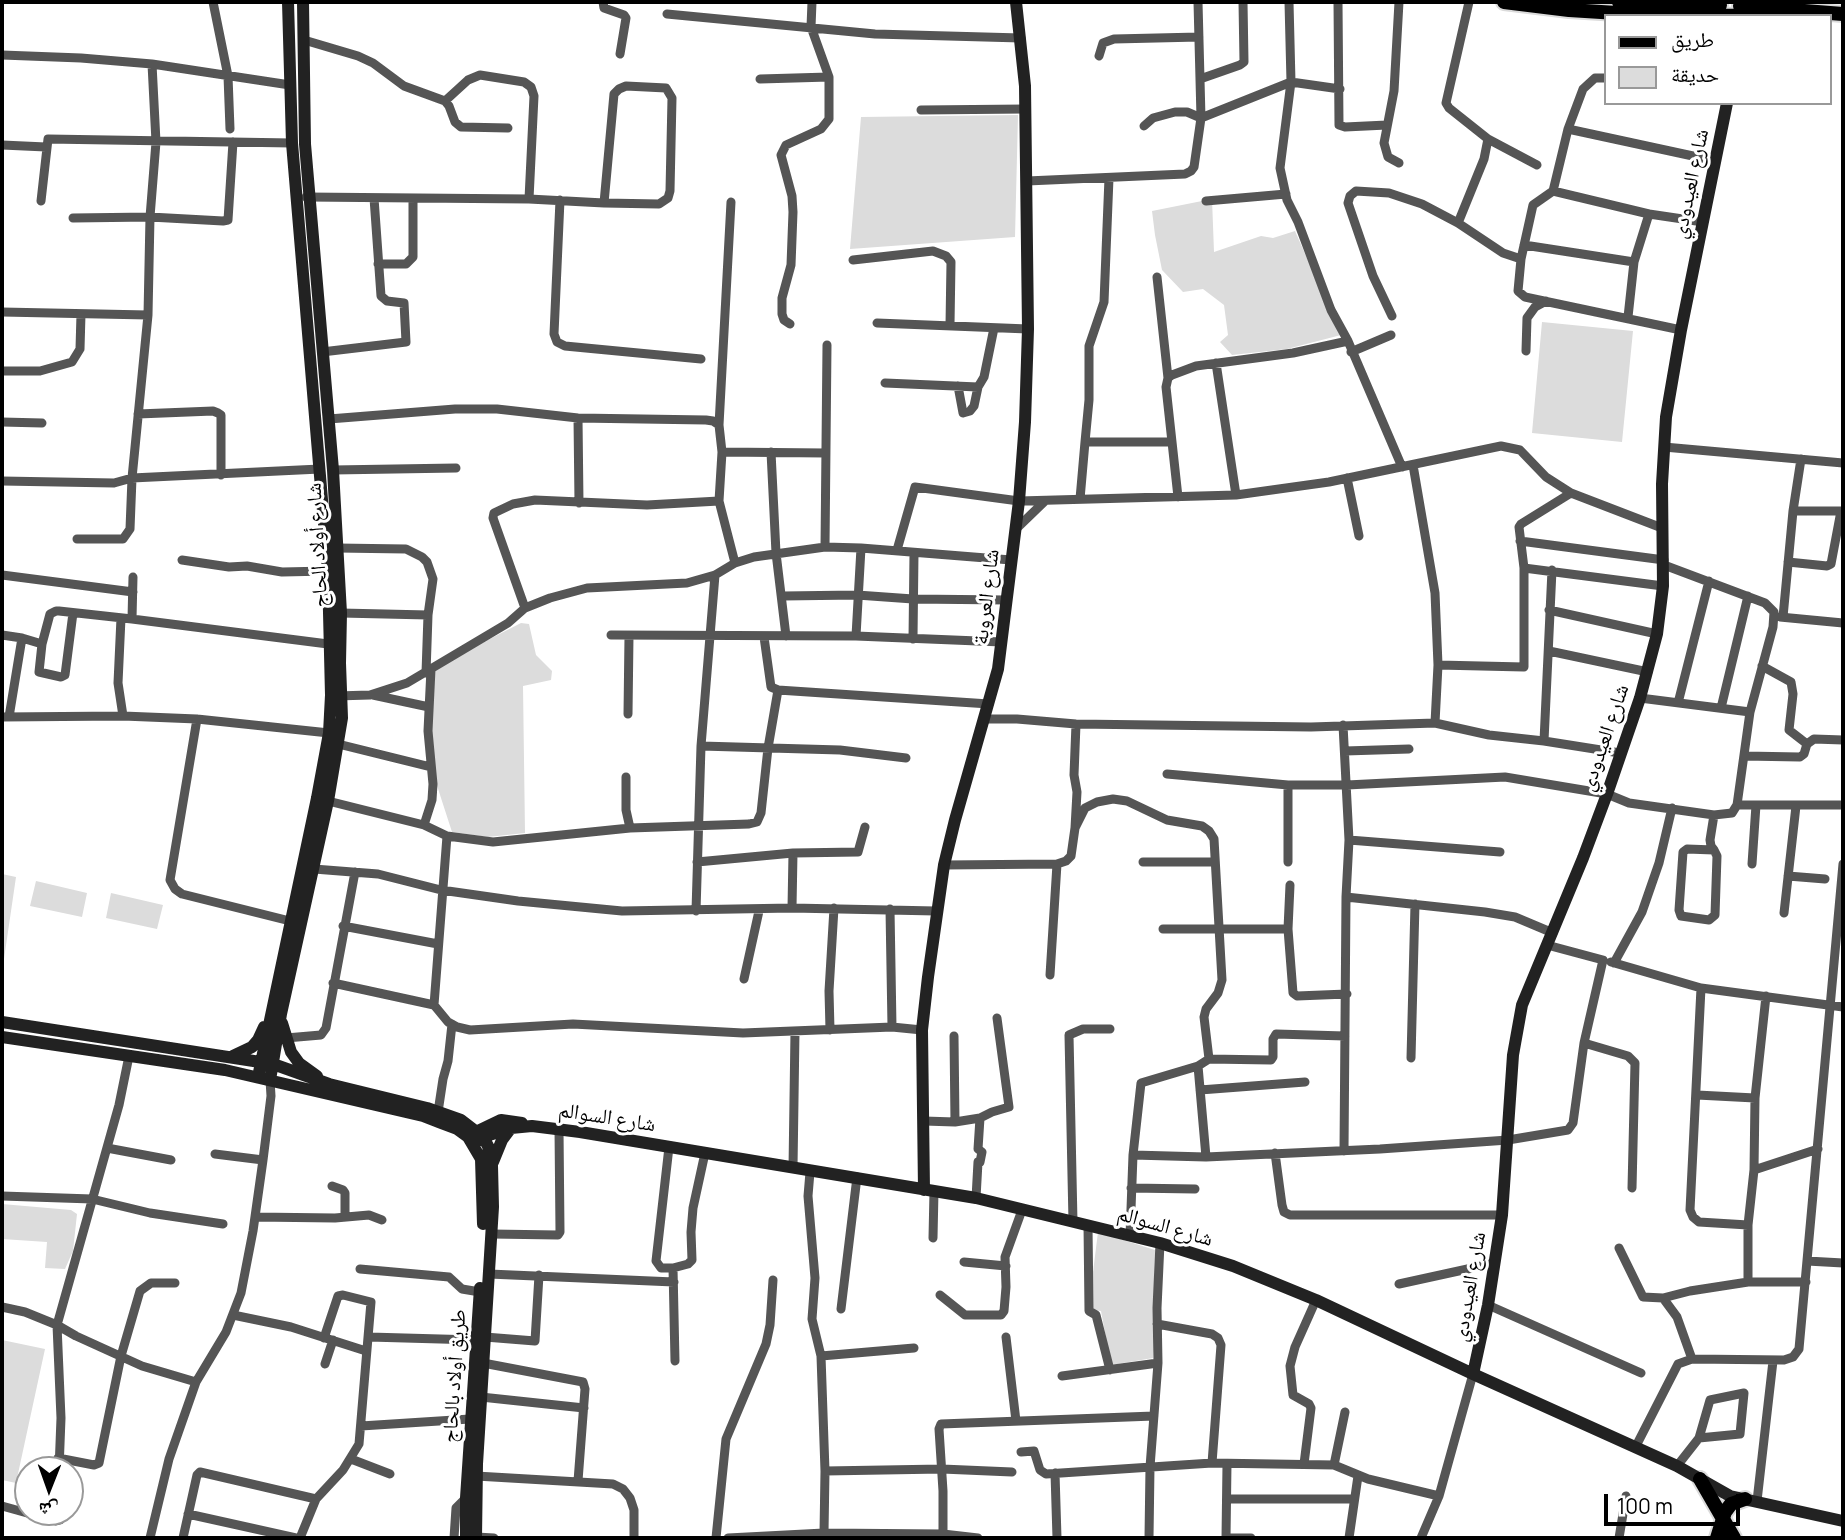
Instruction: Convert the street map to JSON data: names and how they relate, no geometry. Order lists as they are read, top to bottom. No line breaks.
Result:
{"streets":{"main road":["شارع العيدودي","شارع أولاد الحاج","شارع العروبة","شارع السوالم","طريق أولاد بالحاج"]},"crossings":[["شارع العيدودي","شارع السوالم"],["شارع العروبة","شارع السوالم"]],"legend":["طريق","حديقة"],"scale_bar":"100 m","north":"bottom"}
